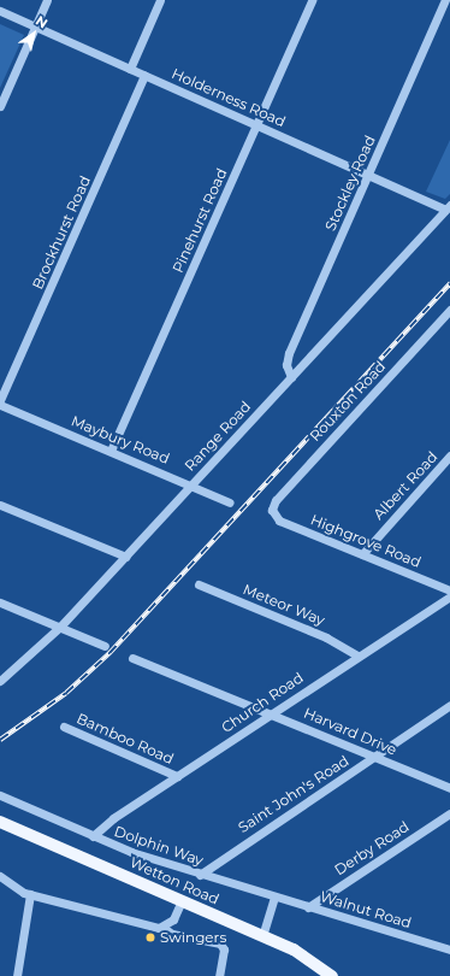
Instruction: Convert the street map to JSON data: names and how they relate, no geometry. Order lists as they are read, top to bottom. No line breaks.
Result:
{"streets":{"main road":["Wetton Road"],"street":["Holderness Road","Stockley Road","Pinehurst Road","Brockhurst Road","Rouxton Road","Range Road","Maybury Road","Albert Road","Highgrove Road","Meteor Way","Church Road","Harvard Drive","Bamboo Road","Saint John's Road","Dolphin Way","Derby Road","Walnut Road"]},"crossings":[["Holderness Road","Stockley Road"],["Holderness Road","Pinehurst Road"],["Holderness Road","Brockhurst Road"],["Holderness Road","Range Road"],["Stockley Road","Range Road"],["Pinehurst Road","Maybury Road"],["Rouxton Road","Highgrove Road"],["Range Road","Maybury Road"],["Albert Road","Highgrove Road"],["Meteor Way","Church Road"],["Church Road","Harvard Drive"],["Church Road","Bamboo Road"],["Church Road","Dolphin Way"],["Harvard Drive","Saint John's Road"],["Saint John's Road","Dolphin Way"],["Dolphin Way","Walnut Road"],["Derby Road","Walnut Road"]],"places":["Swingers"],"north":"top right"}
